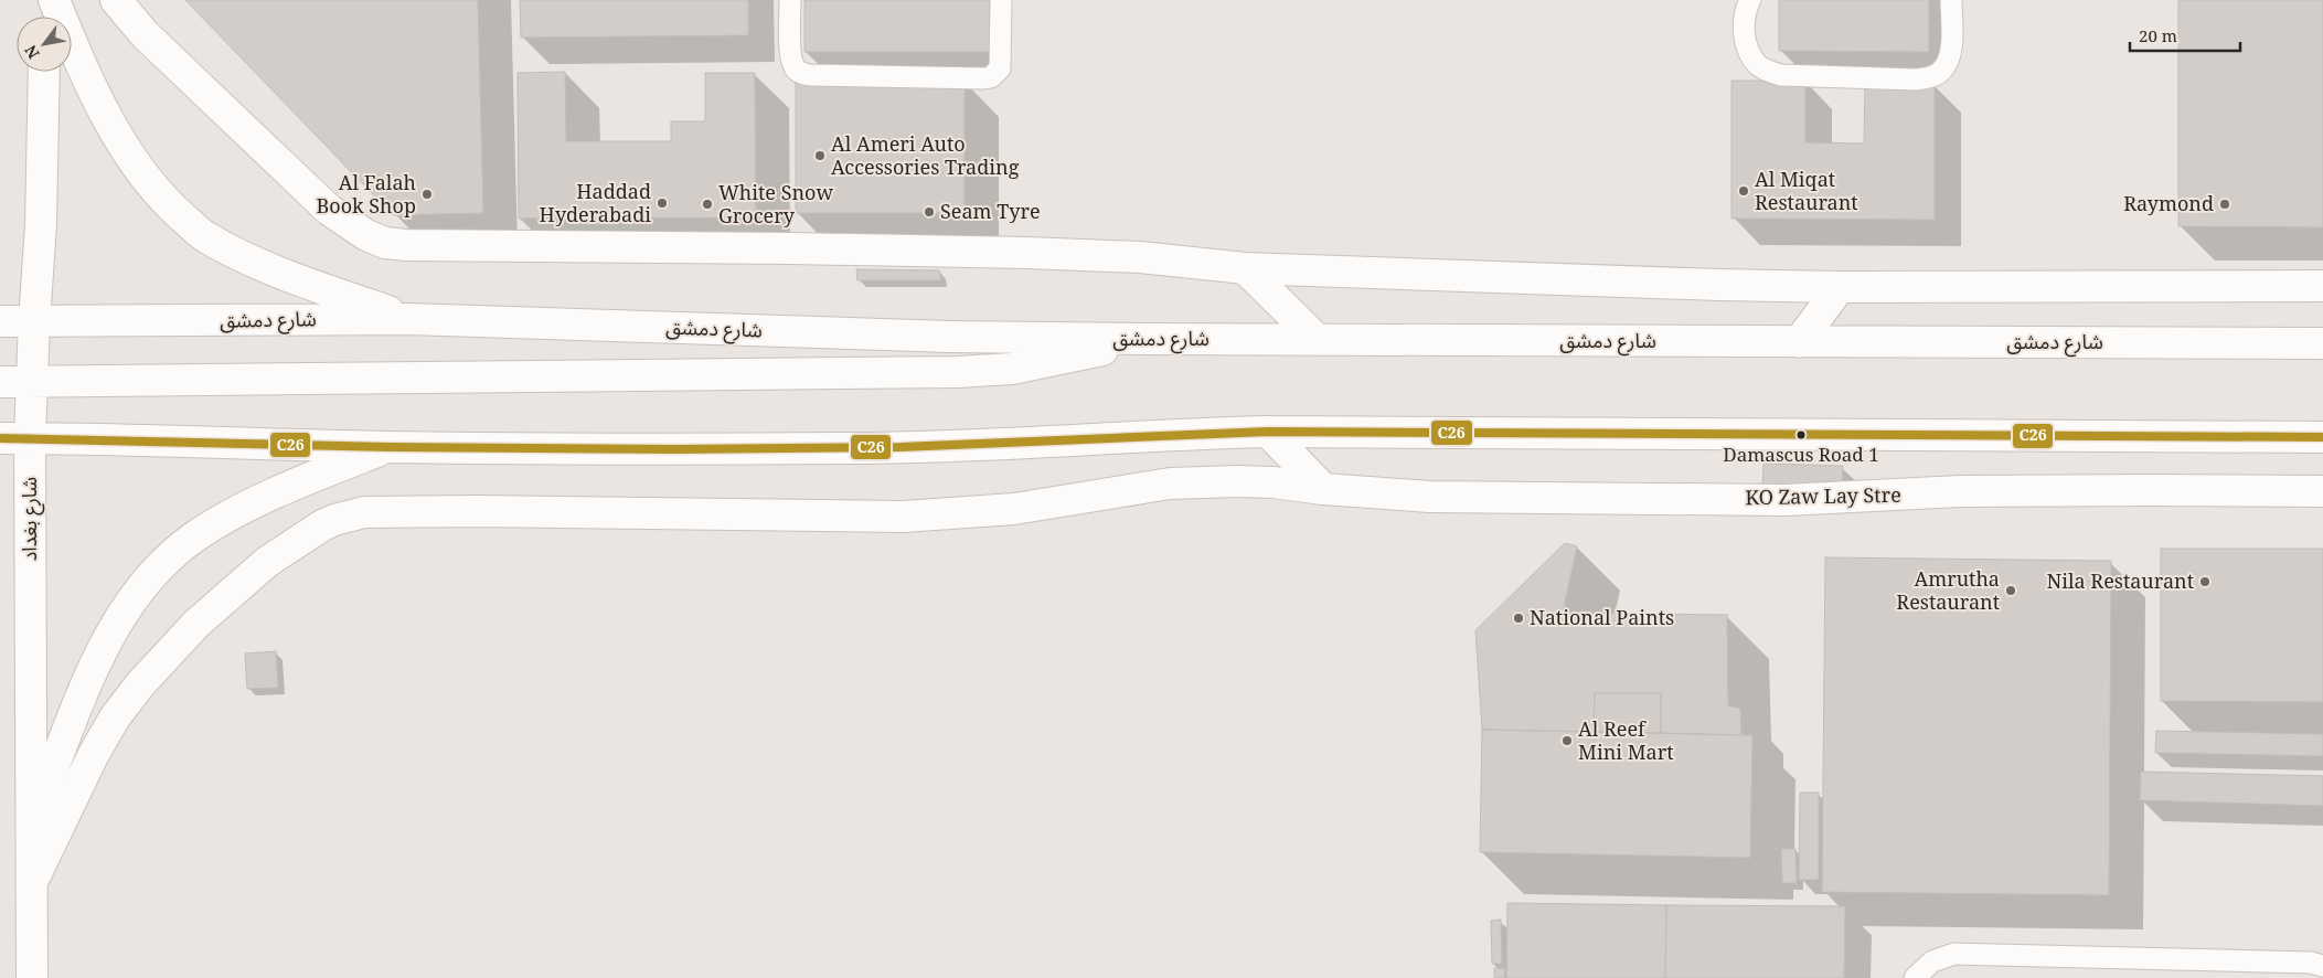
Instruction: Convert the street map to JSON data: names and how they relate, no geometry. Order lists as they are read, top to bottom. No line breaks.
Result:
{"streets":{"main road":["شارع دمشق","KO Zaw Lay Stre","شارع بغداد"]},"crossings":[["شارع دمشق","شارع بغداد"],["KO Zaw Lay Stre","شارع بغداد"]],"places":["Al Ameri Auto Accessories Trading","Al Miqat Restaurant","Al Falah Book Shop","Haddad Hyderabadi","White Snow Grocery","Raymond","Seam Tyre","Damascus Road 1","Nila Restaurant","Amrutha Restaurant","National Paints","Al Reef Mini Mart"],"lines":["transit line C26"],"scale_bar":"20 m","north":"bottom left"}
